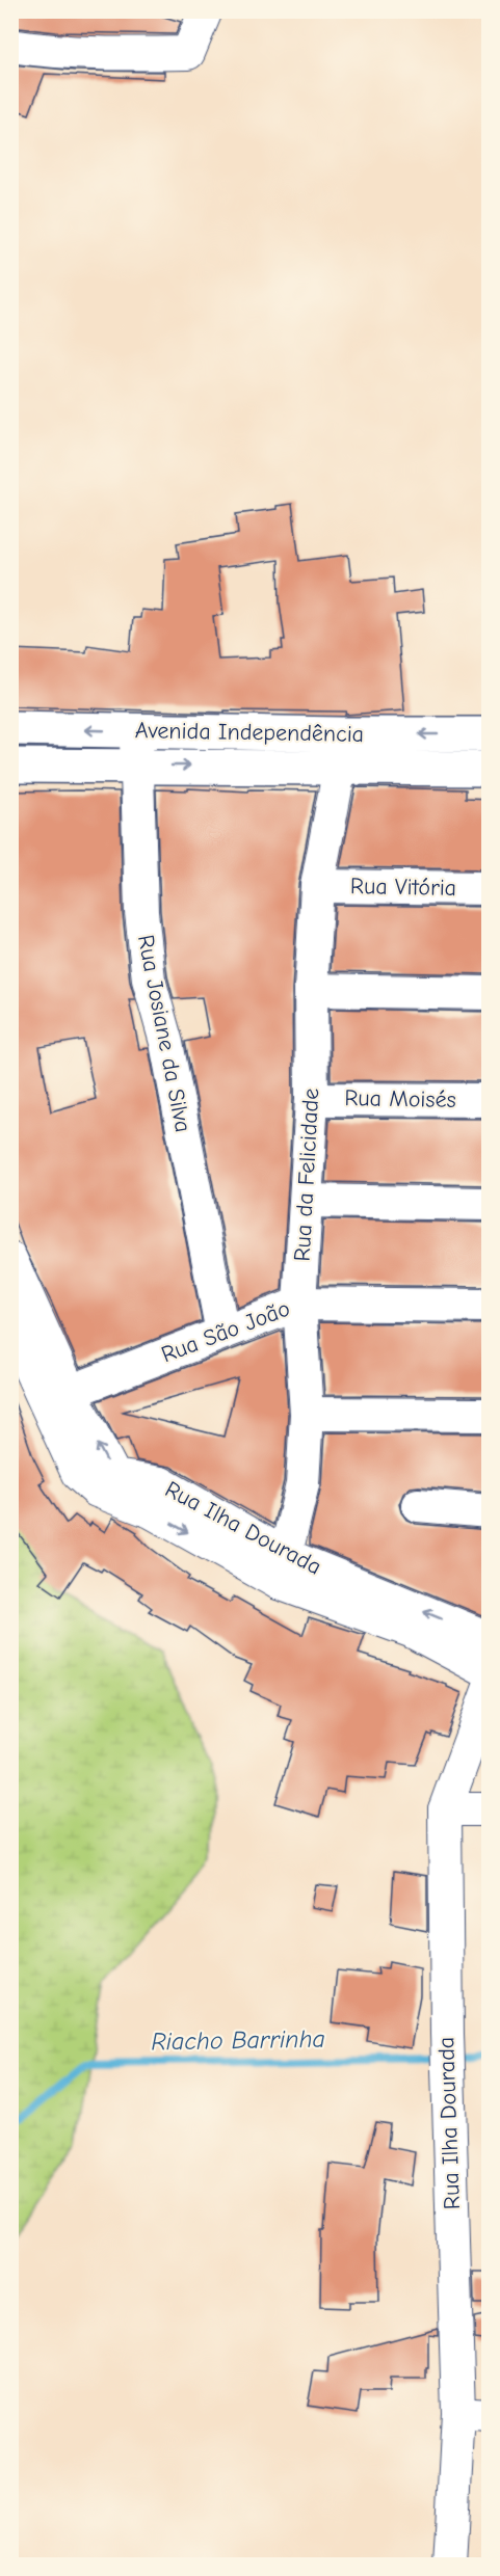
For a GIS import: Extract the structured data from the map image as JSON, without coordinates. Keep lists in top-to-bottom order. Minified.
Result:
{"streets":{"main road":["Avenida Independência"],"street":["Rua Vitória","Rua Josiane da Silva","Rua Moisés","Rua da Felicidade","Rua São João","Rua Ilha Dourada"]},"crossings":[["Avenida Independência","Rua Josiane da Silva"],["Avenida Independência","Rua da Felicidade"],["Rua Vitória","Rua da Felicidade"],["Rua Josiane da Silva","Rua São João"],["Rua Moisés","Rua da Felicidade"],["Rua da Felicidade","Rua São João"],["Rua da Felicidade","Rua Ilha Dourada"],["Rua São João","Rua Ilha Dourada"]],"water":["Riacho Barrinha"]}
